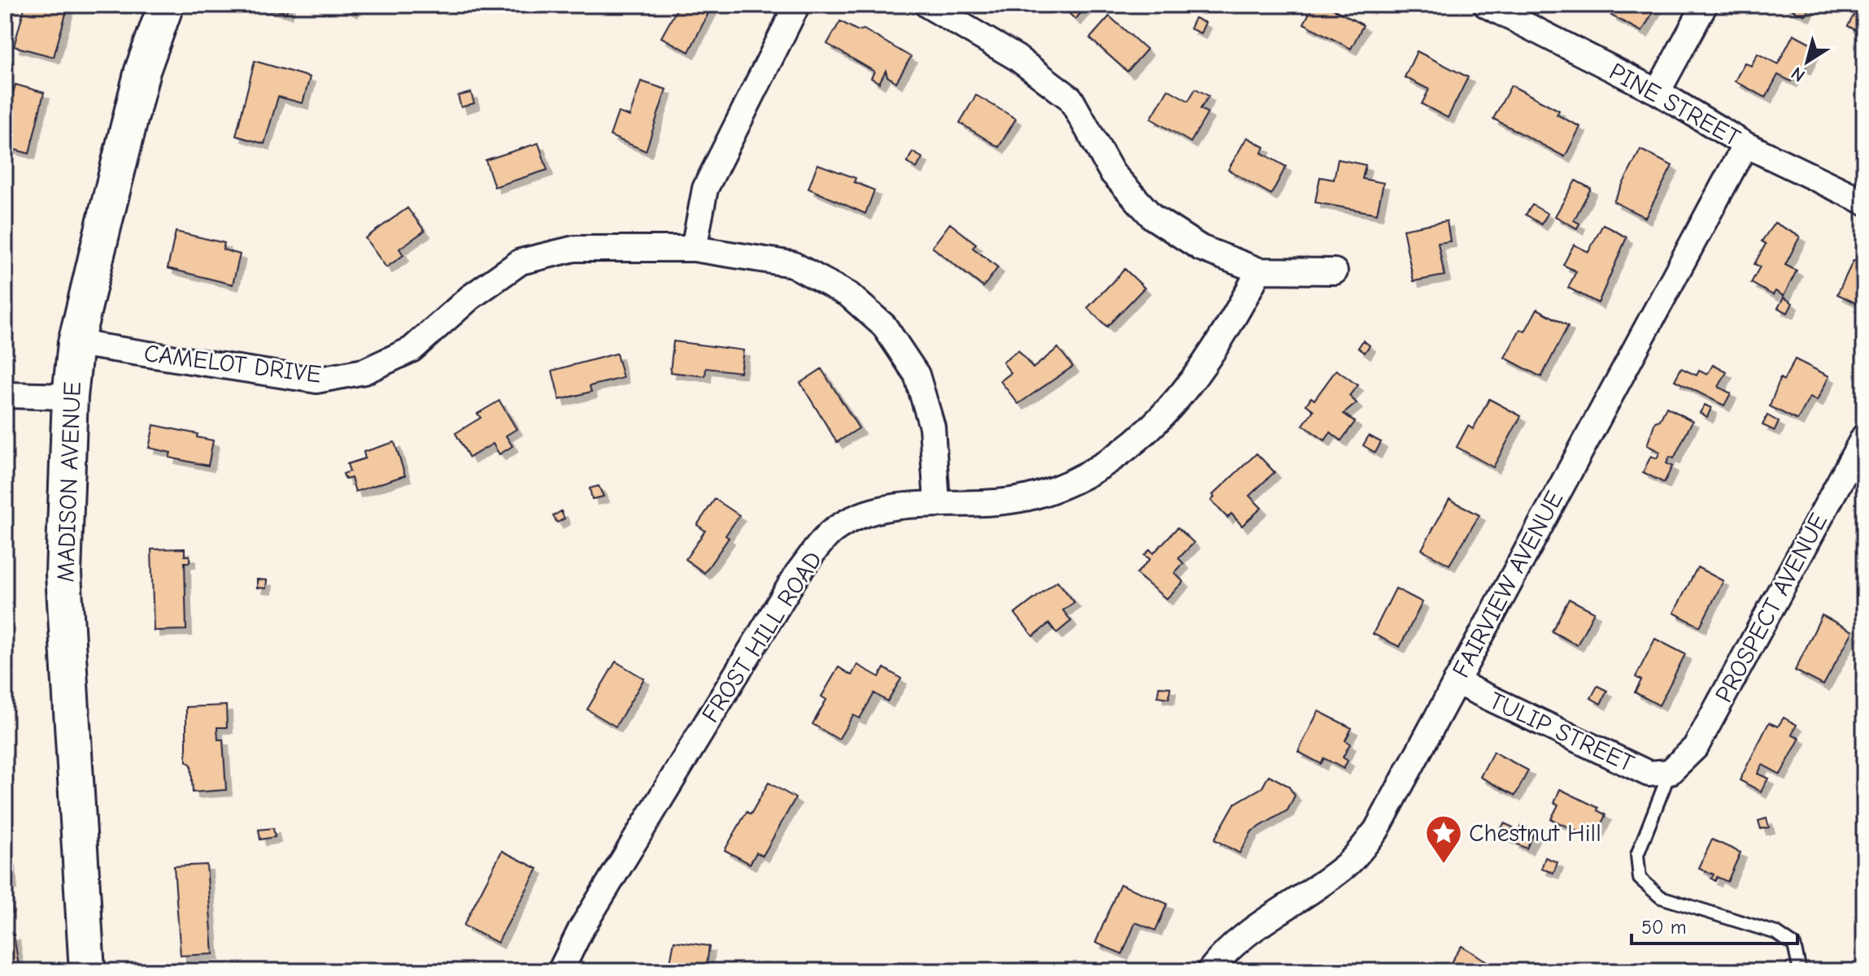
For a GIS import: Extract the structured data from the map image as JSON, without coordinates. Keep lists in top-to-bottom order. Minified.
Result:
{"streets":{"street":["PINE STREET","CAMELOT DRIVE","MADISON AVENUE","FAIRVIEW AVENUE","PROSPECT AVENUE","FROST HILL ROAD","TULIP STREET"]},"crossings":[["PINE STREET","FAIRVIEW AVENUE"],["CAMELOT DRIVE","MADISON AVENUE"],["CAMELOT DRIVE","FROST HILL ROAD"],["FAIRVIEW AVENUE","TULIP STREET"],["PROSPECT AVENUE","TULIP STREET"]],"places":{"place":["Chestnut Hill"]},"scale_bar":"50 m","north":"bottom left"}
